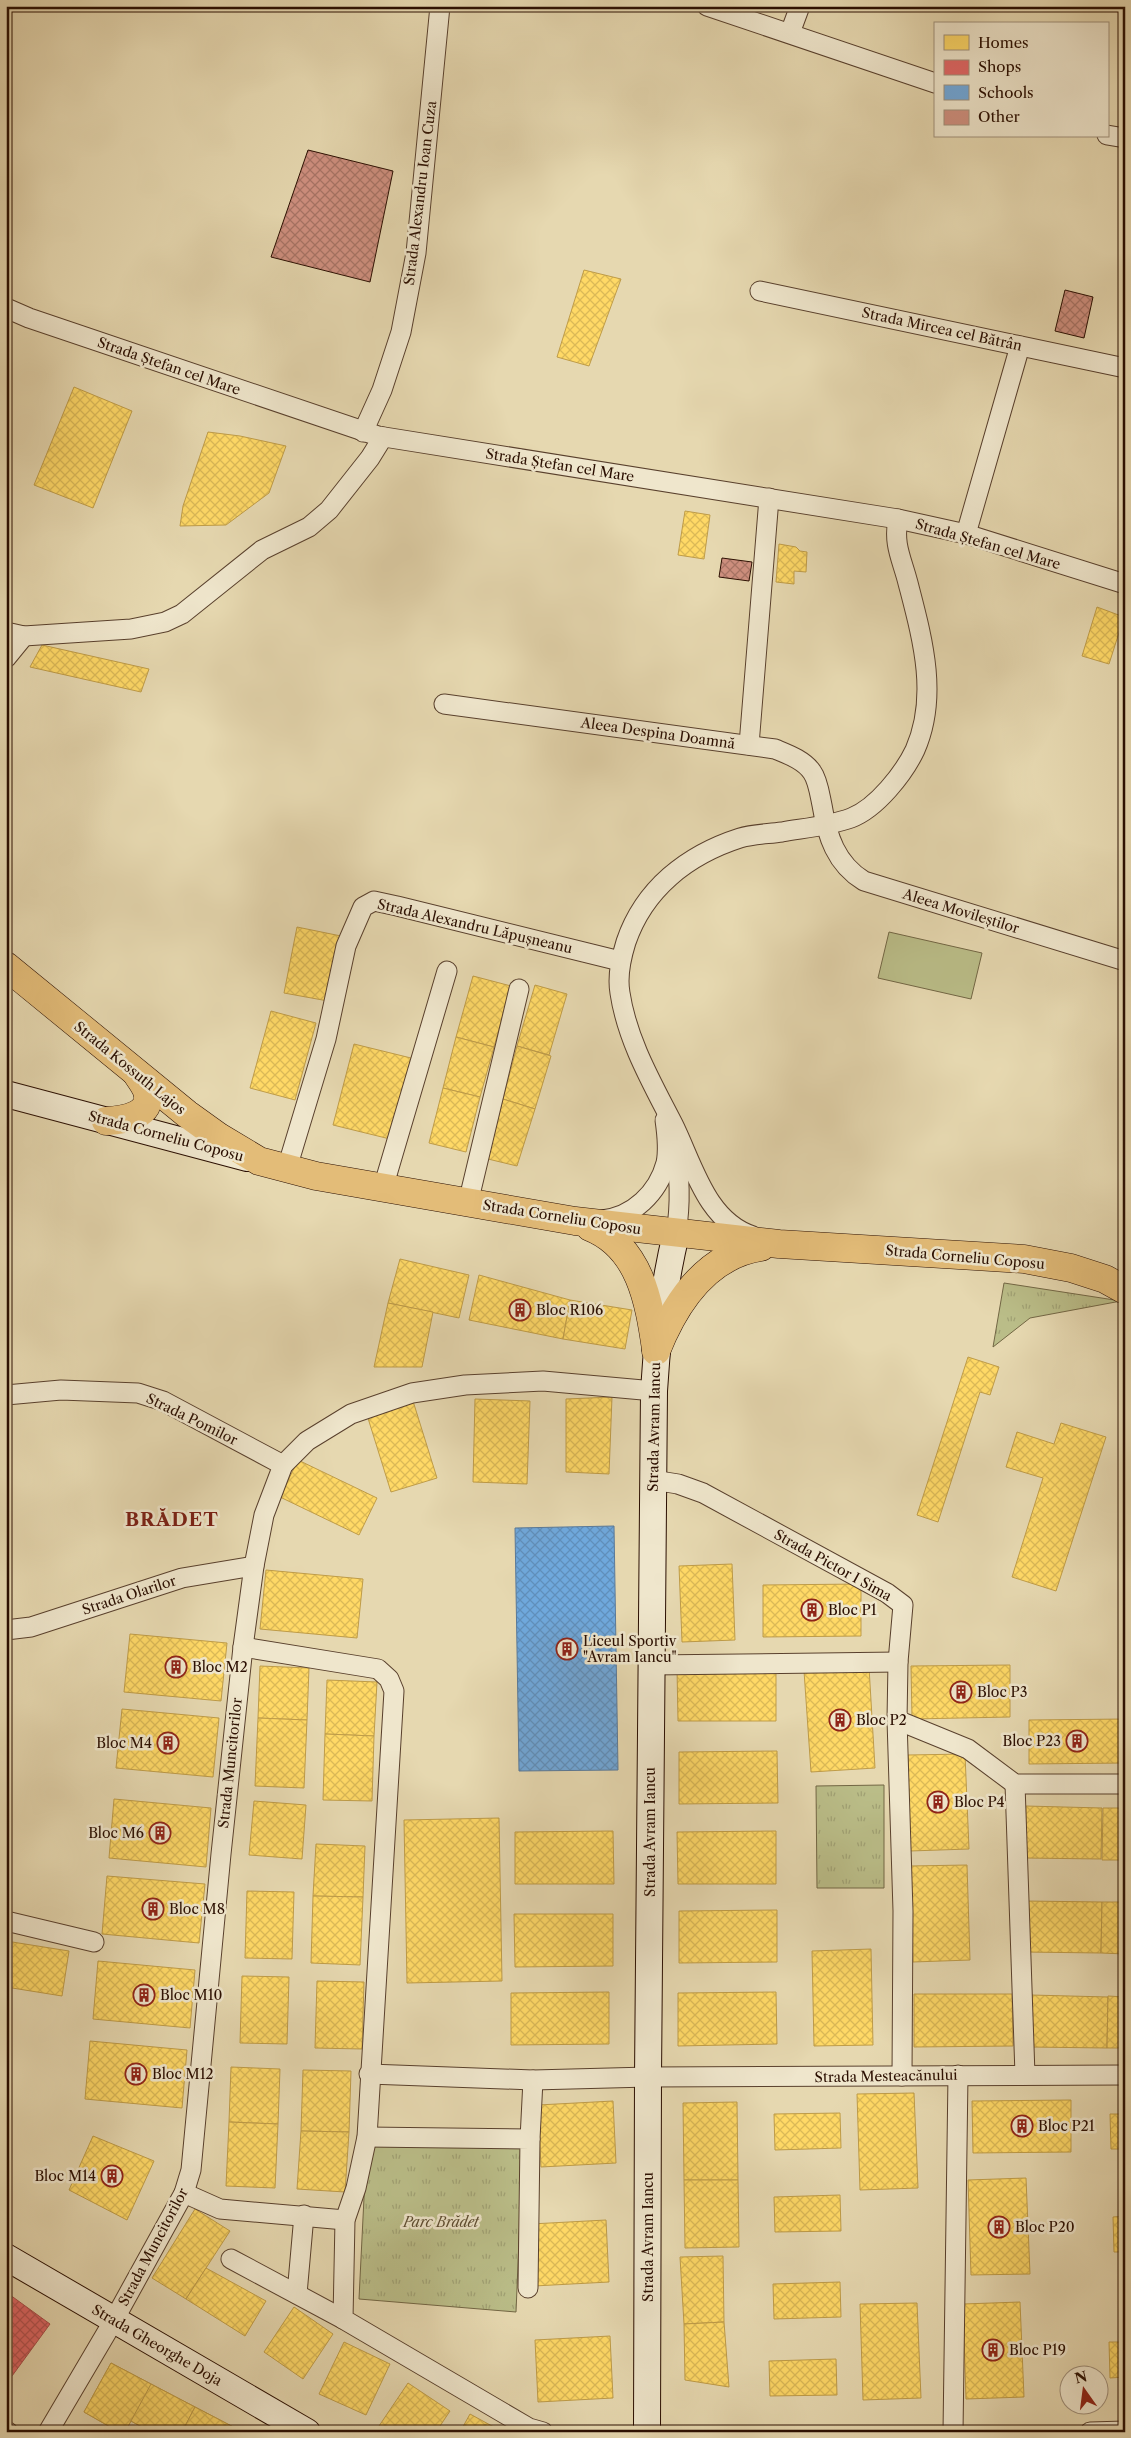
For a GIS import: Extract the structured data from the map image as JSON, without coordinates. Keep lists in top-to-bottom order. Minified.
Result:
{"streets":{"main road":["Strada Kossuth Lajos","Strada Corneliu Coposu"],"street":["Strada Alexandru Ioan Cuza","Strada Mircea cel Bătrân","Strada Ștefan cel Mare","Aleea Despina Doamnă","Aleea Movileștilor","Strada Alexandru Lăpușneanu","Strada Pomilor","Strada Avram Iancu","Strada Pictor I Sima","Strada Olarilor","Strada Muncitorilor","Strada Mesteacănului","Strada Gheorghe Doja"]},"crossings":[["Strada Alexandru Ioan Cuza","Strada Ștefan cel Mare"],["Aleea Despina Doamnă","Aleea Movileștilor"],["Strada Alexandru Lăpușneanu","Strada Corneliu Coposu"],["Strada Kossuth Lajos","Strada Corneliu Coposu"],["Strada Corneliu Coposu","Strada Avram Iancu"],["Strada Pomilor","Strada Muncitorilor"],["Strada Avram Iancu","Strada Pictor I Sima"],["Strada Avram Iancu","Strada Muncitorilor"],["Strada Avram Iancu","Strada Mesteacănului"],["Strada Pictor I Sima","Strada Mesteacănului"],["Strada Olarilor","Strada Muncitorilor"],["Strada Muncitorilor","Strada Gheorghe Doja"]],"districts":["BRĂDET"],"parks":["Parc Brădet"],"places":{"building":["Bloc R106","Bloc P1","Liceul Sportiv \"Avram Iancu\"","Bloc M2","Bloc P3","Bloc P2","Bloc P23","Bloc M4","Bloc P4","Bloc M6","Bloc M8","Bloc M10","Bloc M12","Bloc P21","Bloc M14","Bloc P20","Bloc P19"]},"legend":["Homes","Shops","Schools","Other"],"north":"top"}
